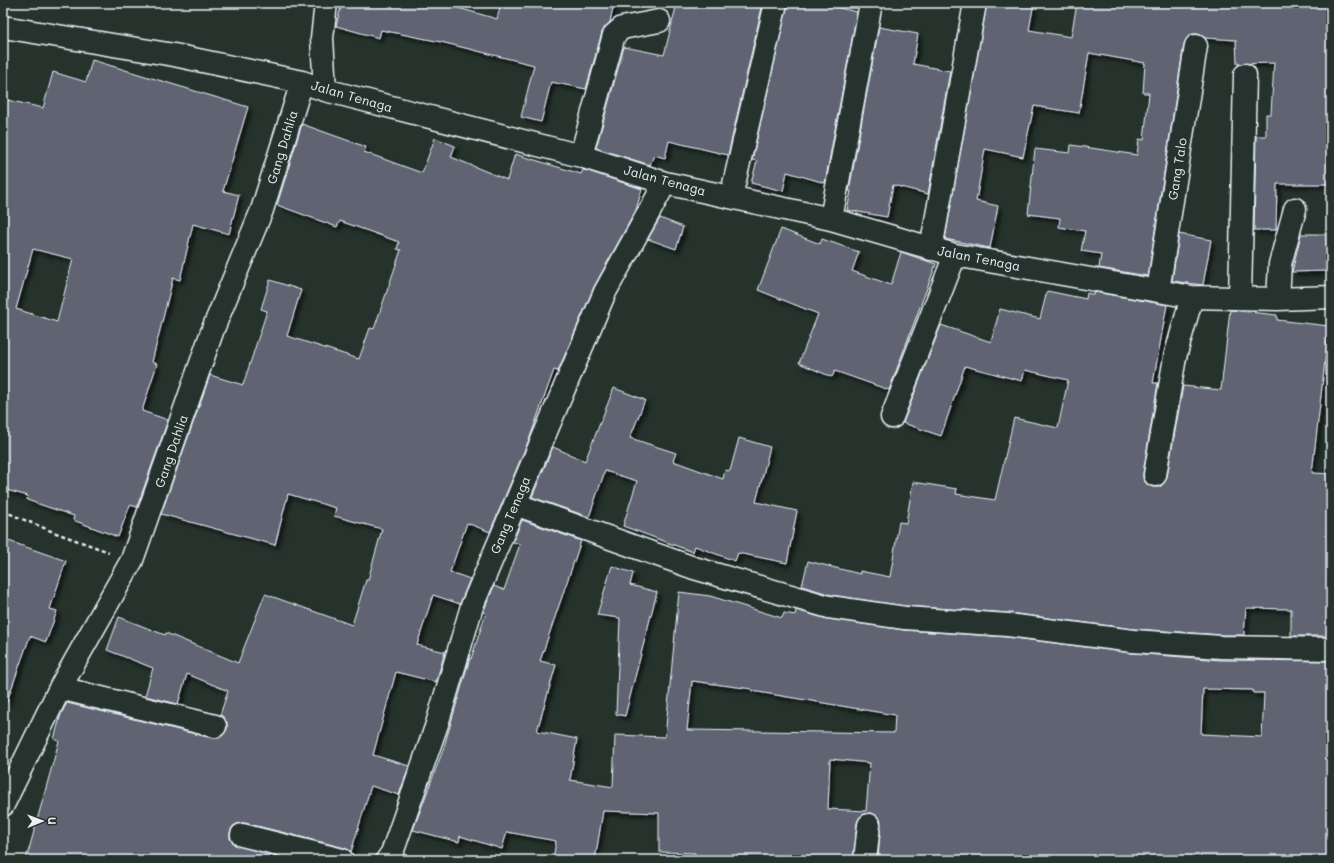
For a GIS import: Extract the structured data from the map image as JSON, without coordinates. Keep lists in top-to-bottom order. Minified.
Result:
{"streets":{"street":["Jalan Tenaga","Gang Dahlia","Gang Talo","Gang Tenaga"]},"crossings":[["Jalan Tenaga","Gang Dahlia"],["Jalan Tenaga","Gang Talo"],["Jalan Tenaga","Gang Tenaga"]],"north":"right"}
